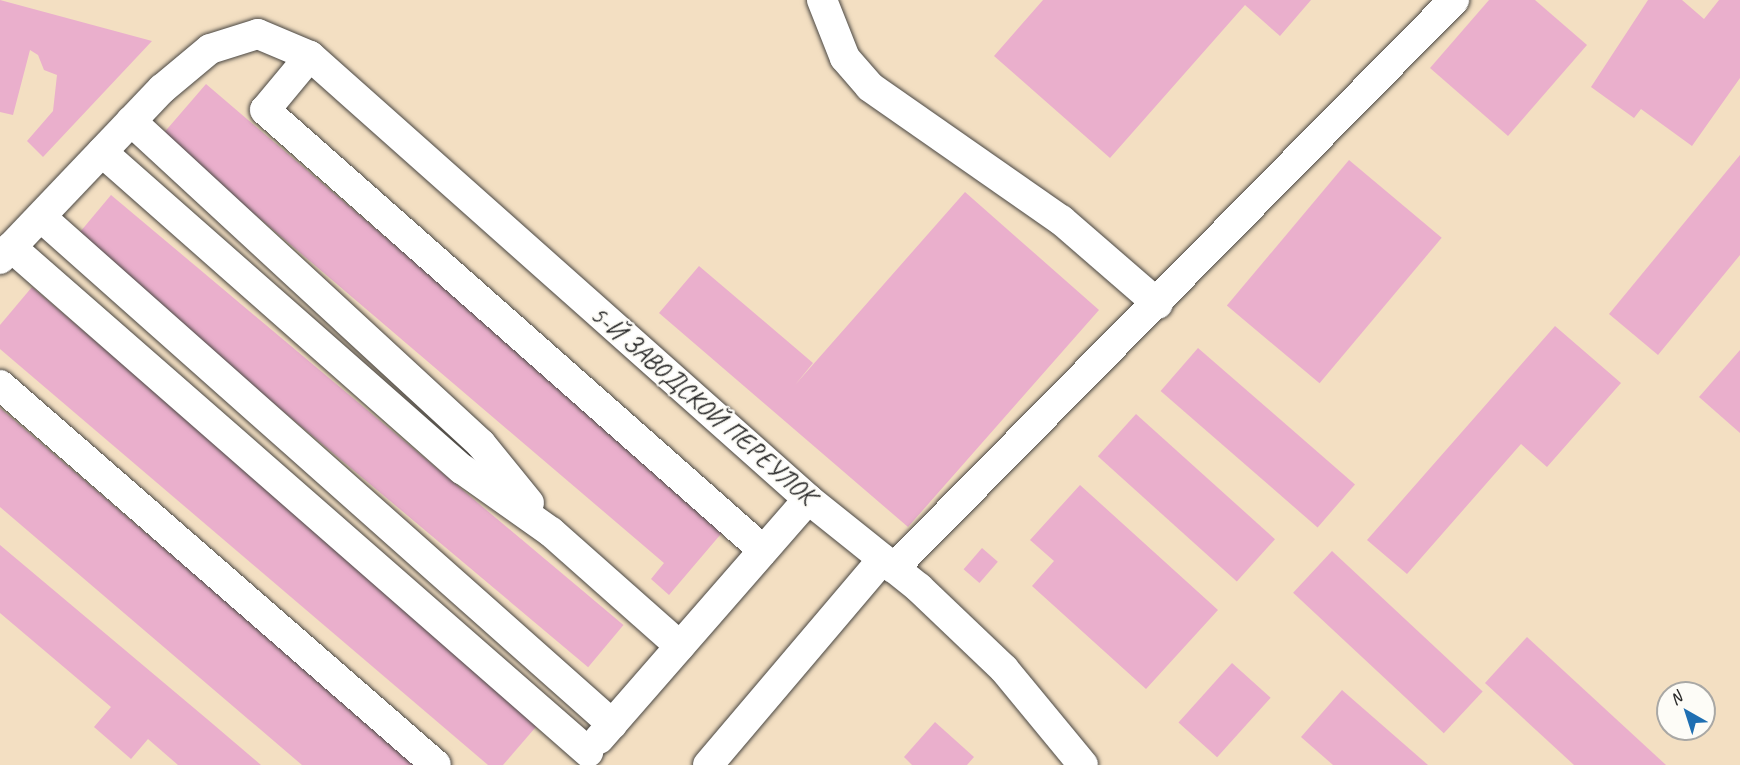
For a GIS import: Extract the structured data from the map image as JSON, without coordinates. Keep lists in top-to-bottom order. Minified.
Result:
{"streets":{"lane":["5-Й ЗАВОДСКОЙ ПЕРЕУЛОК"]},"north":"top left"}
